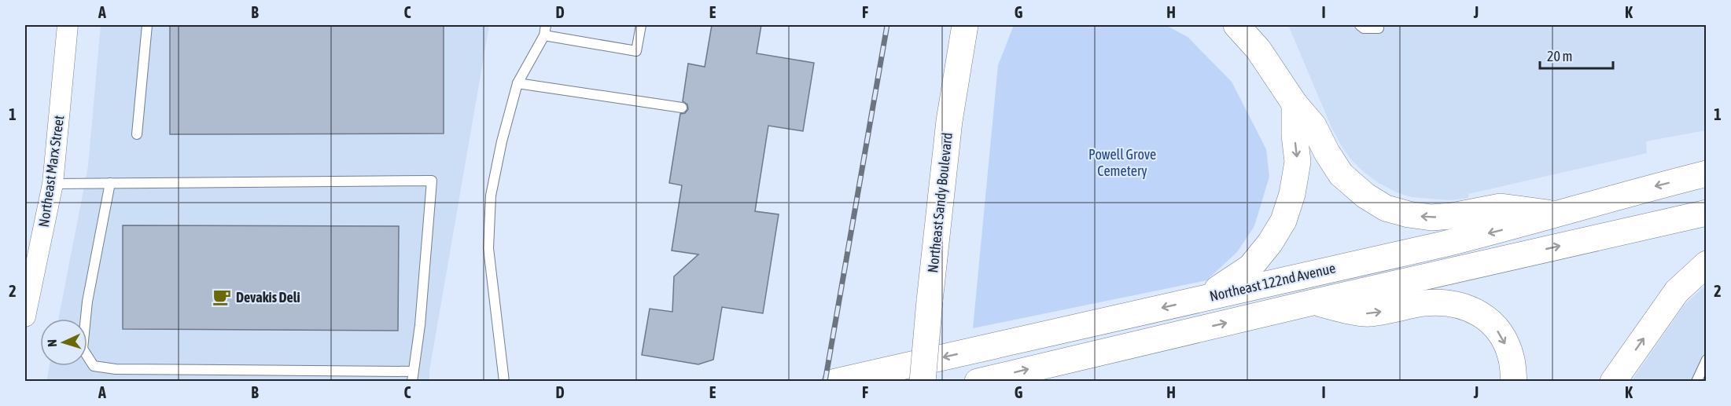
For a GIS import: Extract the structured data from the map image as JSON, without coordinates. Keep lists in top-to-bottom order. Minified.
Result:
{"streets":{"main road":["Northeast Sandy Boulevard","Northeast 122nd Avenue"],"street":["Northeast Marx Street"]},"parks":["Powell Grove Cemetery"],"places":{"cafe":["Devakis Deli"]},"scale_bar":"20 m","north":"left","grid":{"columns":["A","B","C","D","E","F","G","H","I","J","K"],"rows":["1","2"]}}
